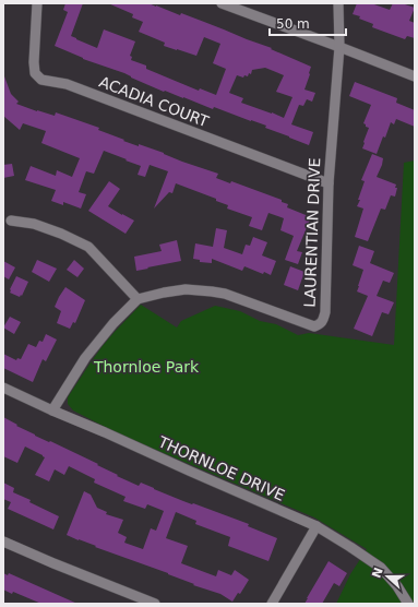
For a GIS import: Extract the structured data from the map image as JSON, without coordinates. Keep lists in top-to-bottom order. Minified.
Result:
{"streets":{"street":["ACADIA COURT","LAURENTIAN DRIVE","THORNLOE DRIVE"]},"crossings":[["ACADIA COURT","LAURENTIAN DRIVE"]],"parks":["Thornloe Park"],"scale_bar":"50 m","north":"left"}
